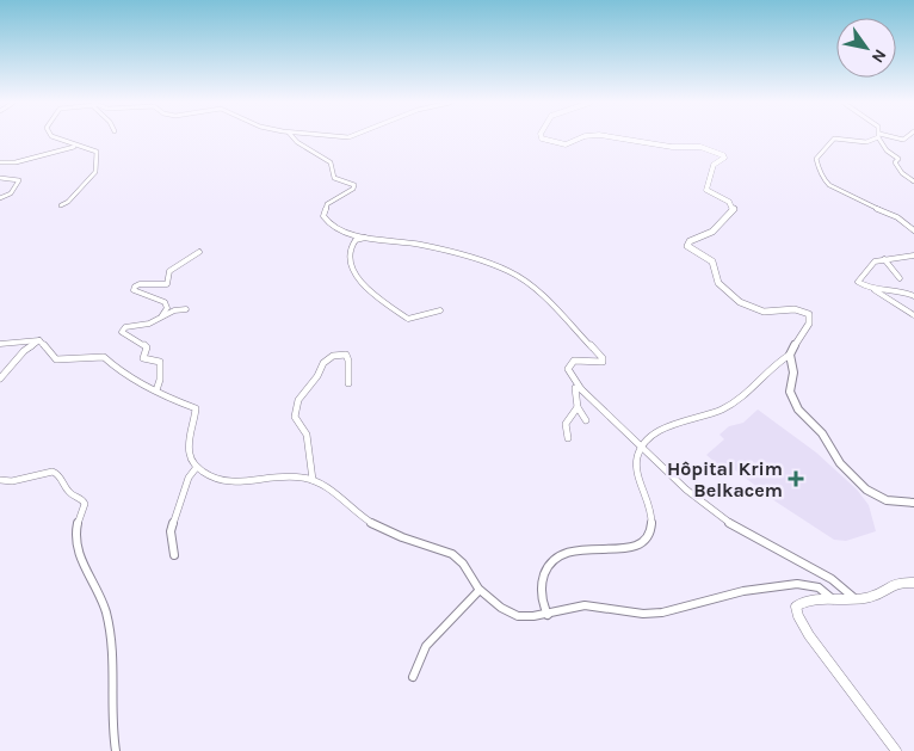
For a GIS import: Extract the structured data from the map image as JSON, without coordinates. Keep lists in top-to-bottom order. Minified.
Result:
{"places":{"health":["Hôpital Krim Belkacem"]},"north":"bottom right"}
